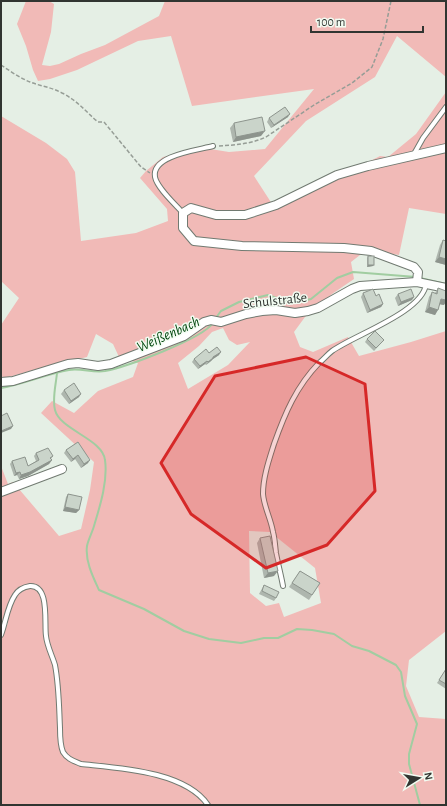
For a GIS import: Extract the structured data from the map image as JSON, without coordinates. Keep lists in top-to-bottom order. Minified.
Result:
{"streets":{"street":["Schulstraße"]},"water":["Weißenbach"],"scale_bar":"100 m","north":"right"}
